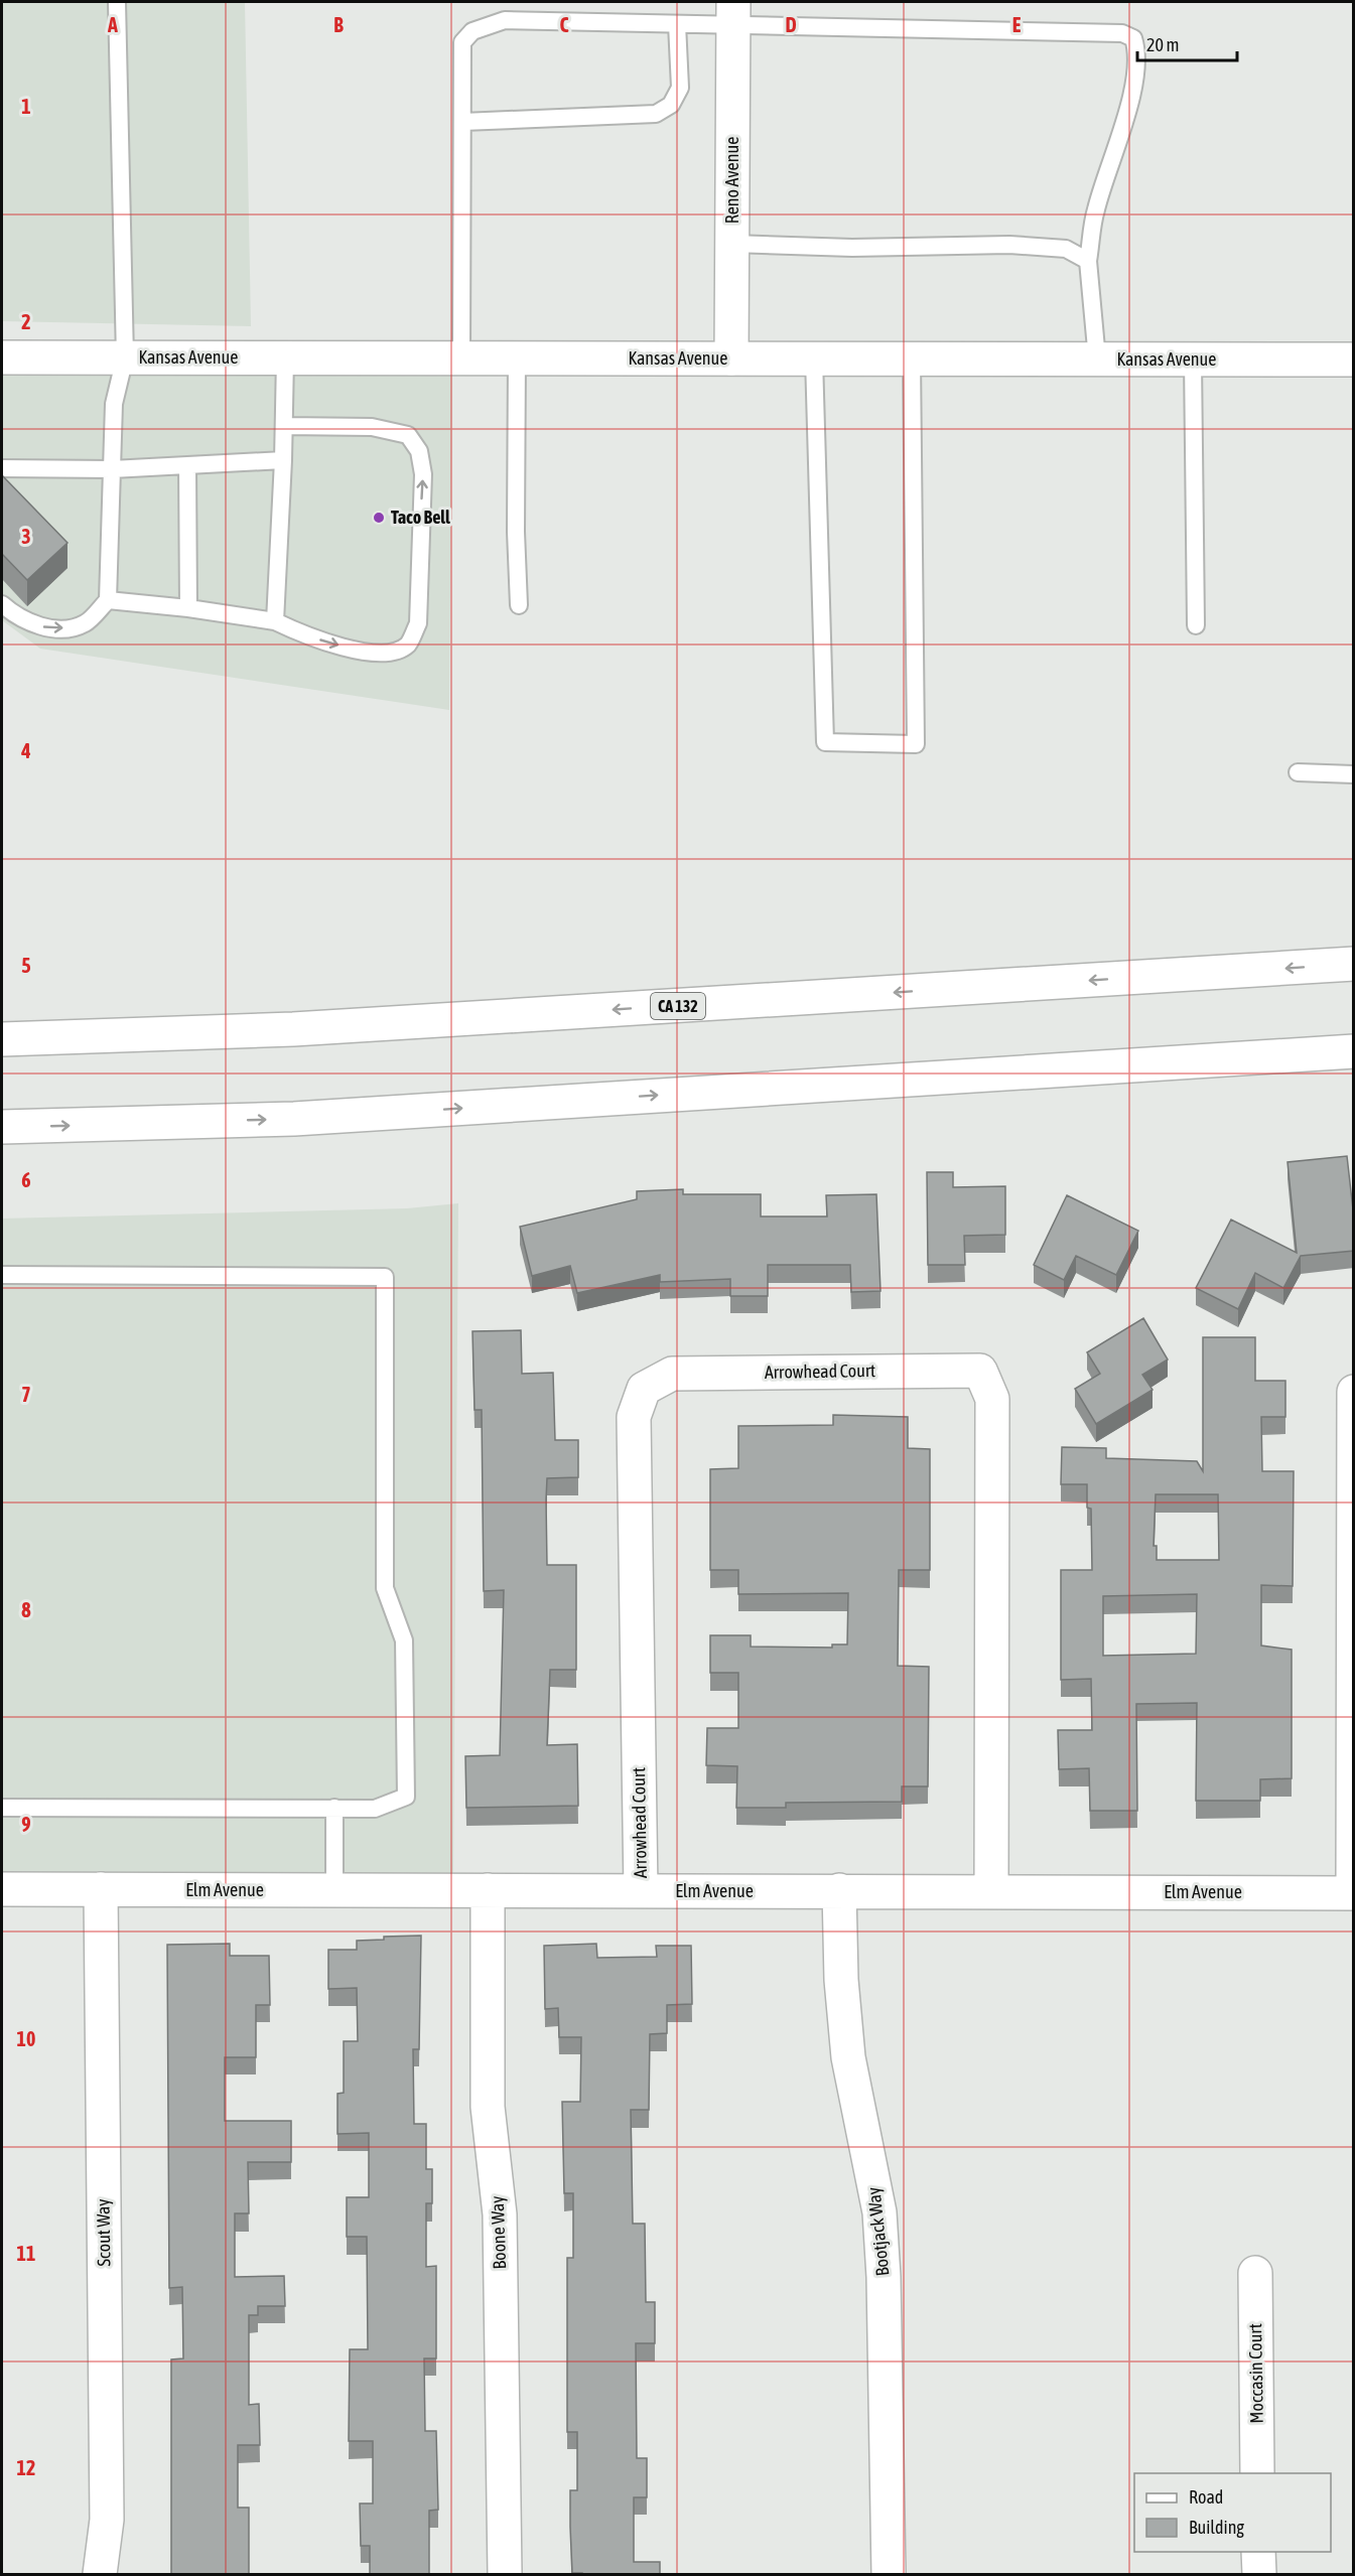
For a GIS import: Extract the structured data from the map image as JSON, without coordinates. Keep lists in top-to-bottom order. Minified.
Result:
{"streets":{"main road":["Reno Avenue","Kansas Avenue","CA 132","Arrowhead Court","Elm Avenue","Bootjack Way","Scout Way","Boone Way","Moccasin Court"]},"crossings":[["Reno Avenue","Kansas Avenue"],["Arrowhead Court","Elm Avenue"],["Elm Avenue","Bootjack Way"],["Elm Avenue","Scout Way"],["Elm Avenue","Boone Way"]],"places":["Taco Bell"],"legend":["Road","Building"],"scale_bar":"20 m","grid":{"columns":["A","B","C","D","E"],"rows":["1","2","3","4","5","6","7","8","9","10","11","12"]}}
